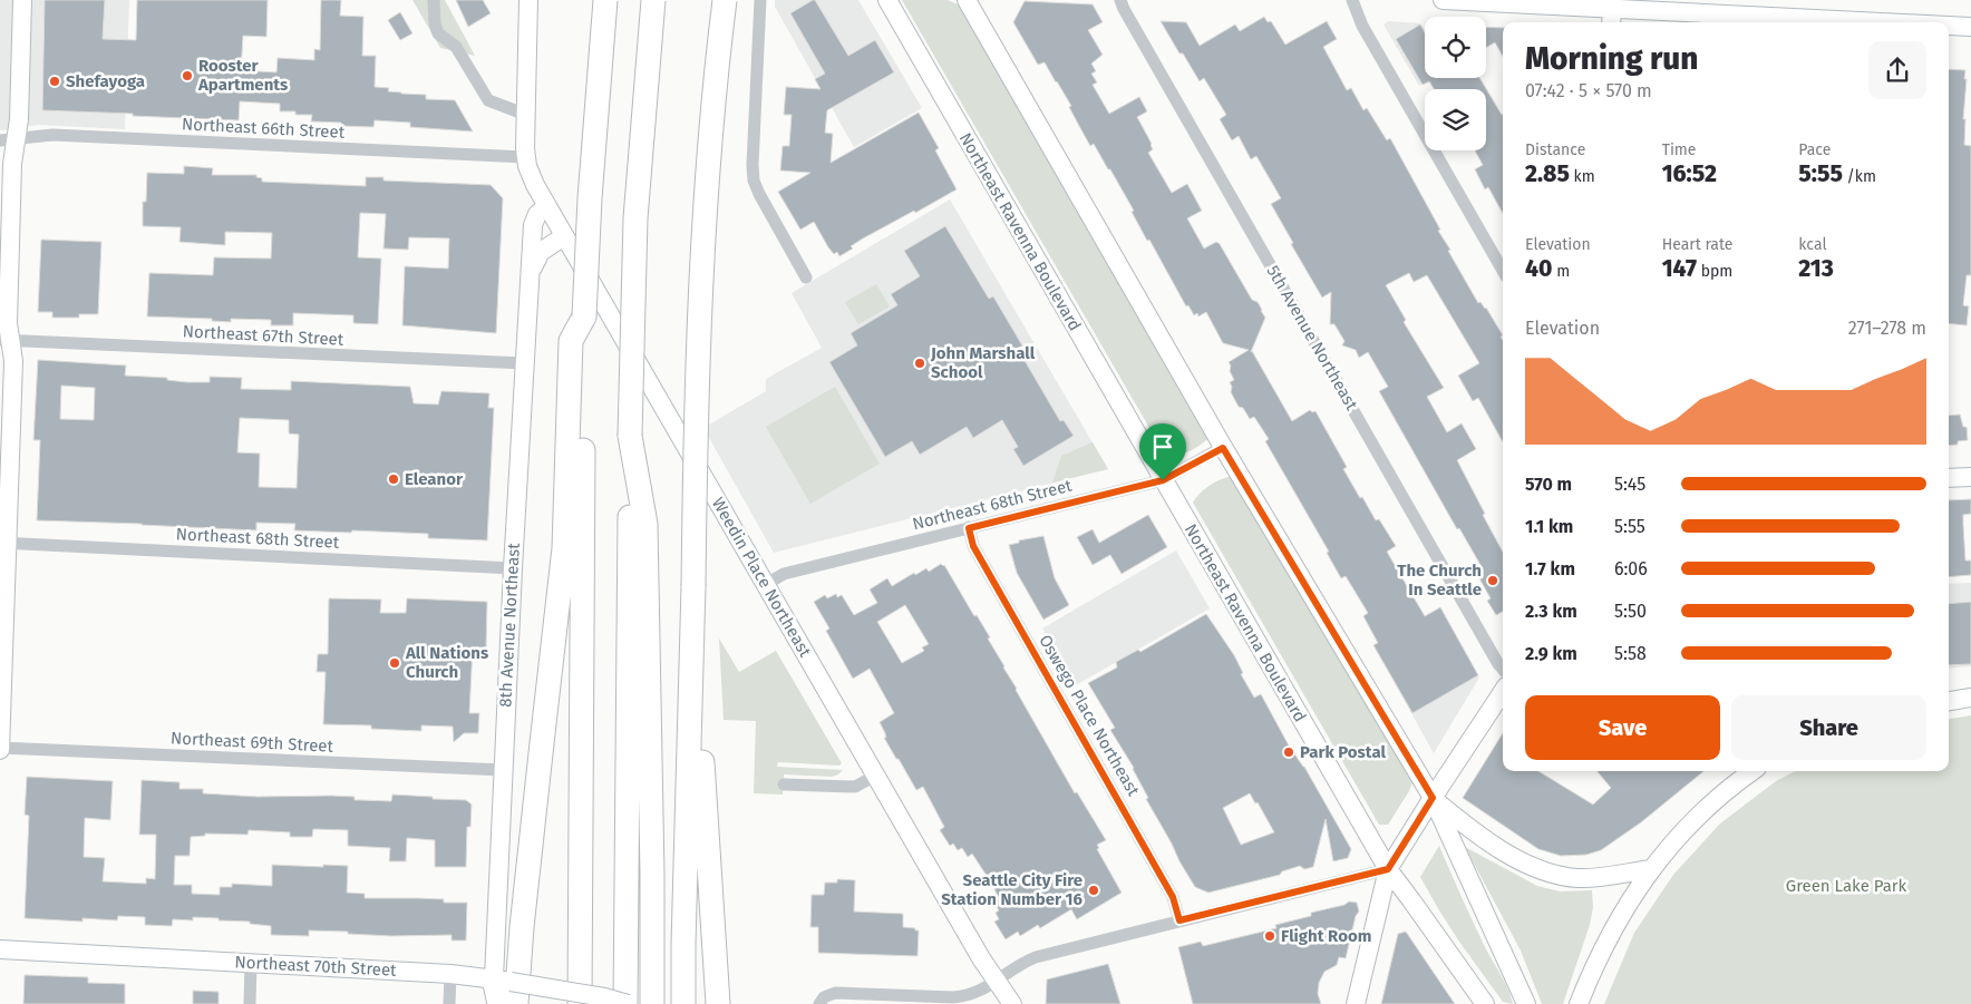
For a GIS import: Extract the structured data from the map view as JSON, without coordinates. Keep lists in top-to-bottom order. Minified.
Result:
{"streets":{"main road":["Northeast Ravenna Boulevard","Weedin Place Northeast","8th Avenue Northeast","Northeast 70th Street"],"street":["Northeast 66th Street","Northeast 67th Street","5th Avenue Northeast","Northeast 68th Street","Oswego Place Northeast","Northeast 69th Street"]},"crossings":[["Northeast 66th Street","Weedin Place Northeast"],["Northeast Ravenna Boulevard","Northeast 68th Street"],["Northeast 67th Street","8th Avenue Northeast"],["Northeast 68th Street","Weedin Place Northeast"],["Northeast 68th Street","8th Avenue Northeast"],["Northeast 68th Street","Oswego Place Northeast"],["Weedin Place Northeast","8th Avenue Northeast"],["8th Avenue Northeast","Northeast 69th Street"],["8th Avenue Northeast","Northeast 70th Street"]],"parks":["Green Lake Park"],"places":["Rooster Apartments","Shefayoga","John Marshall School","Eleanor","The Church In Seattle","All Nations Church","Park Postal","Seattle City Fire Station Number 16","Flight Room"],"page":{"heading":["Morning run","07:42 · 5 × 570 m"],"stats":[["Distance","2.85 km"],["Time","16:52"],["Pace","5:55 /km"],["Elevation","40 m"],["Heart rate","147 bpm"],["kcal","213"]],"chart":["Elevation","271–278 m"],"list":[{"name":"570 m","note":"5:45"},{"name":"1.1 km","note":"5:55"},{"name":"1.7 km","note":"6:06"},{"name":"2.3 km","note":"5:50"},{"name":"2.9 km","note":"5:58"}],"buttons":["Save","Share"]}}
